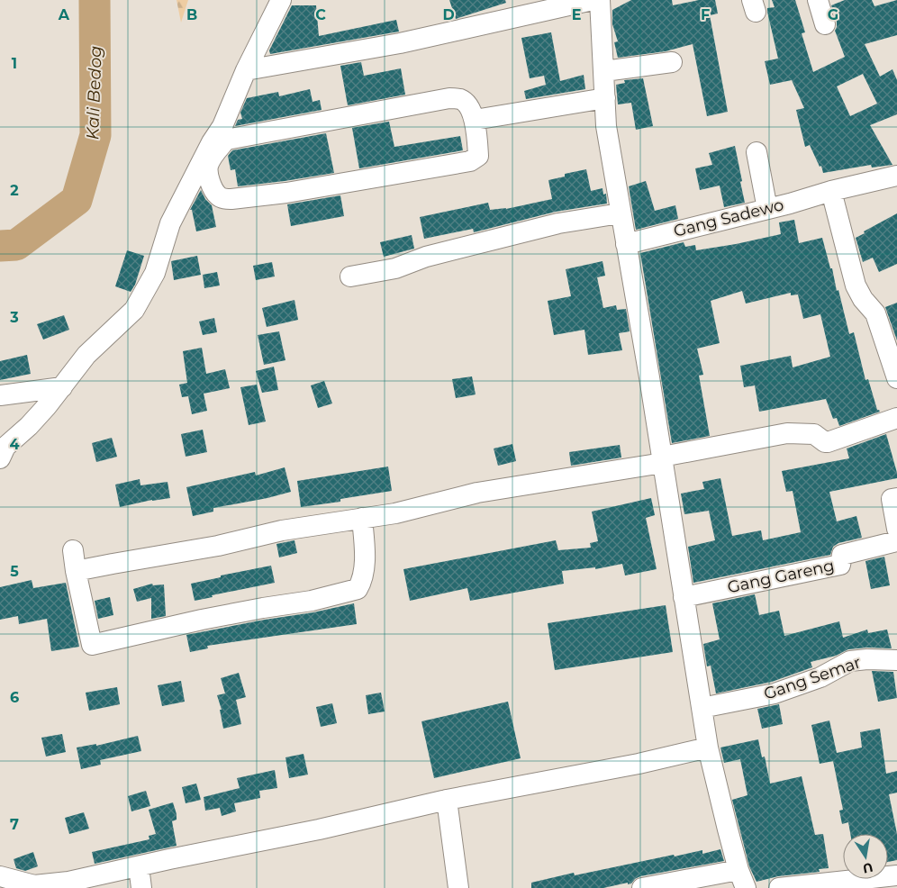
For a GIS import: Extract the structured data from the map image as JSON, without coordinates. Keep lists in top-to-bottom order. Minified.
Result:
{"streets":{"street":["Gang Sadewo","Gang Gareng","Gang Semar"]},"water":["Kali Bedog"],"north":"bottom","grid":{"columns":["A","B","C","D","E","F","G"],"rows":["1","2","3","4","5","6","7"]}}
